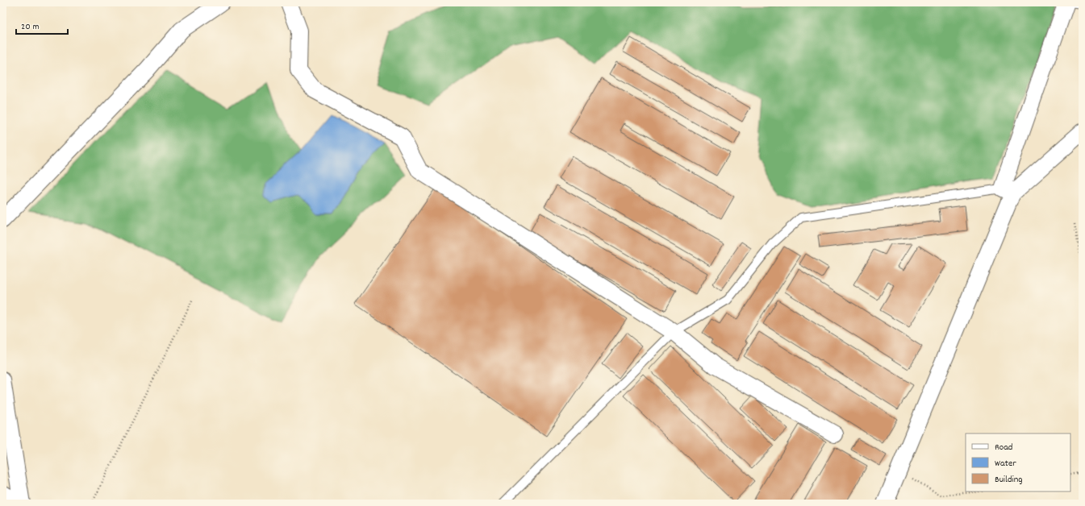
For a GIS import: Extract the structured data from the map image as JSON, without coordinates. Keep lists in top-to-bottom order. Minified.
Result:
{"legend":["Road","Water","Building"],"scale_bar":"20 m"}
